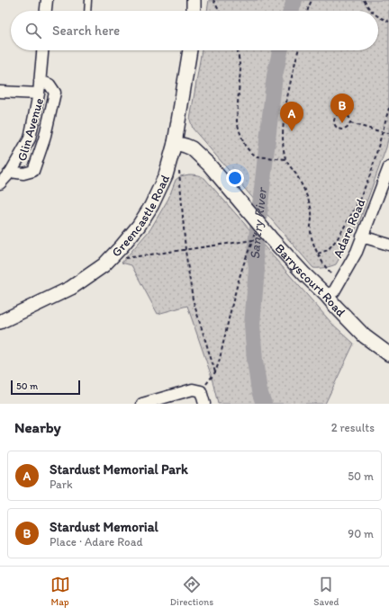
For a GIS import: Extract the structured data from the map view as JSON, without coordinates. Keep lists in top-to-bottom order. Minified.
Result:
{"streets":{"street":["Glin Avenue","Greencastle Road","Adare Road","Barryscourt Road"]},"crossings":[["Greencastle Road","Barryscourt Road"],["Adare Road","Barryscourt Road"]],"water":["Santry River"],"scale_bar":"50 m","page":{"search":"Search here","pins":["B","A"],"scale":"50 m","heading":["Nearby","2 results"],"list":[{"mark":"A","name":"Stardust Memorial Park","note":"Park","value":"50 m"},{"mark":"B","name":"Stardust Memorial","note":"Place · Adare Road","value":"90 m"}],"nav":["Map","Directions","Saved"]}}
